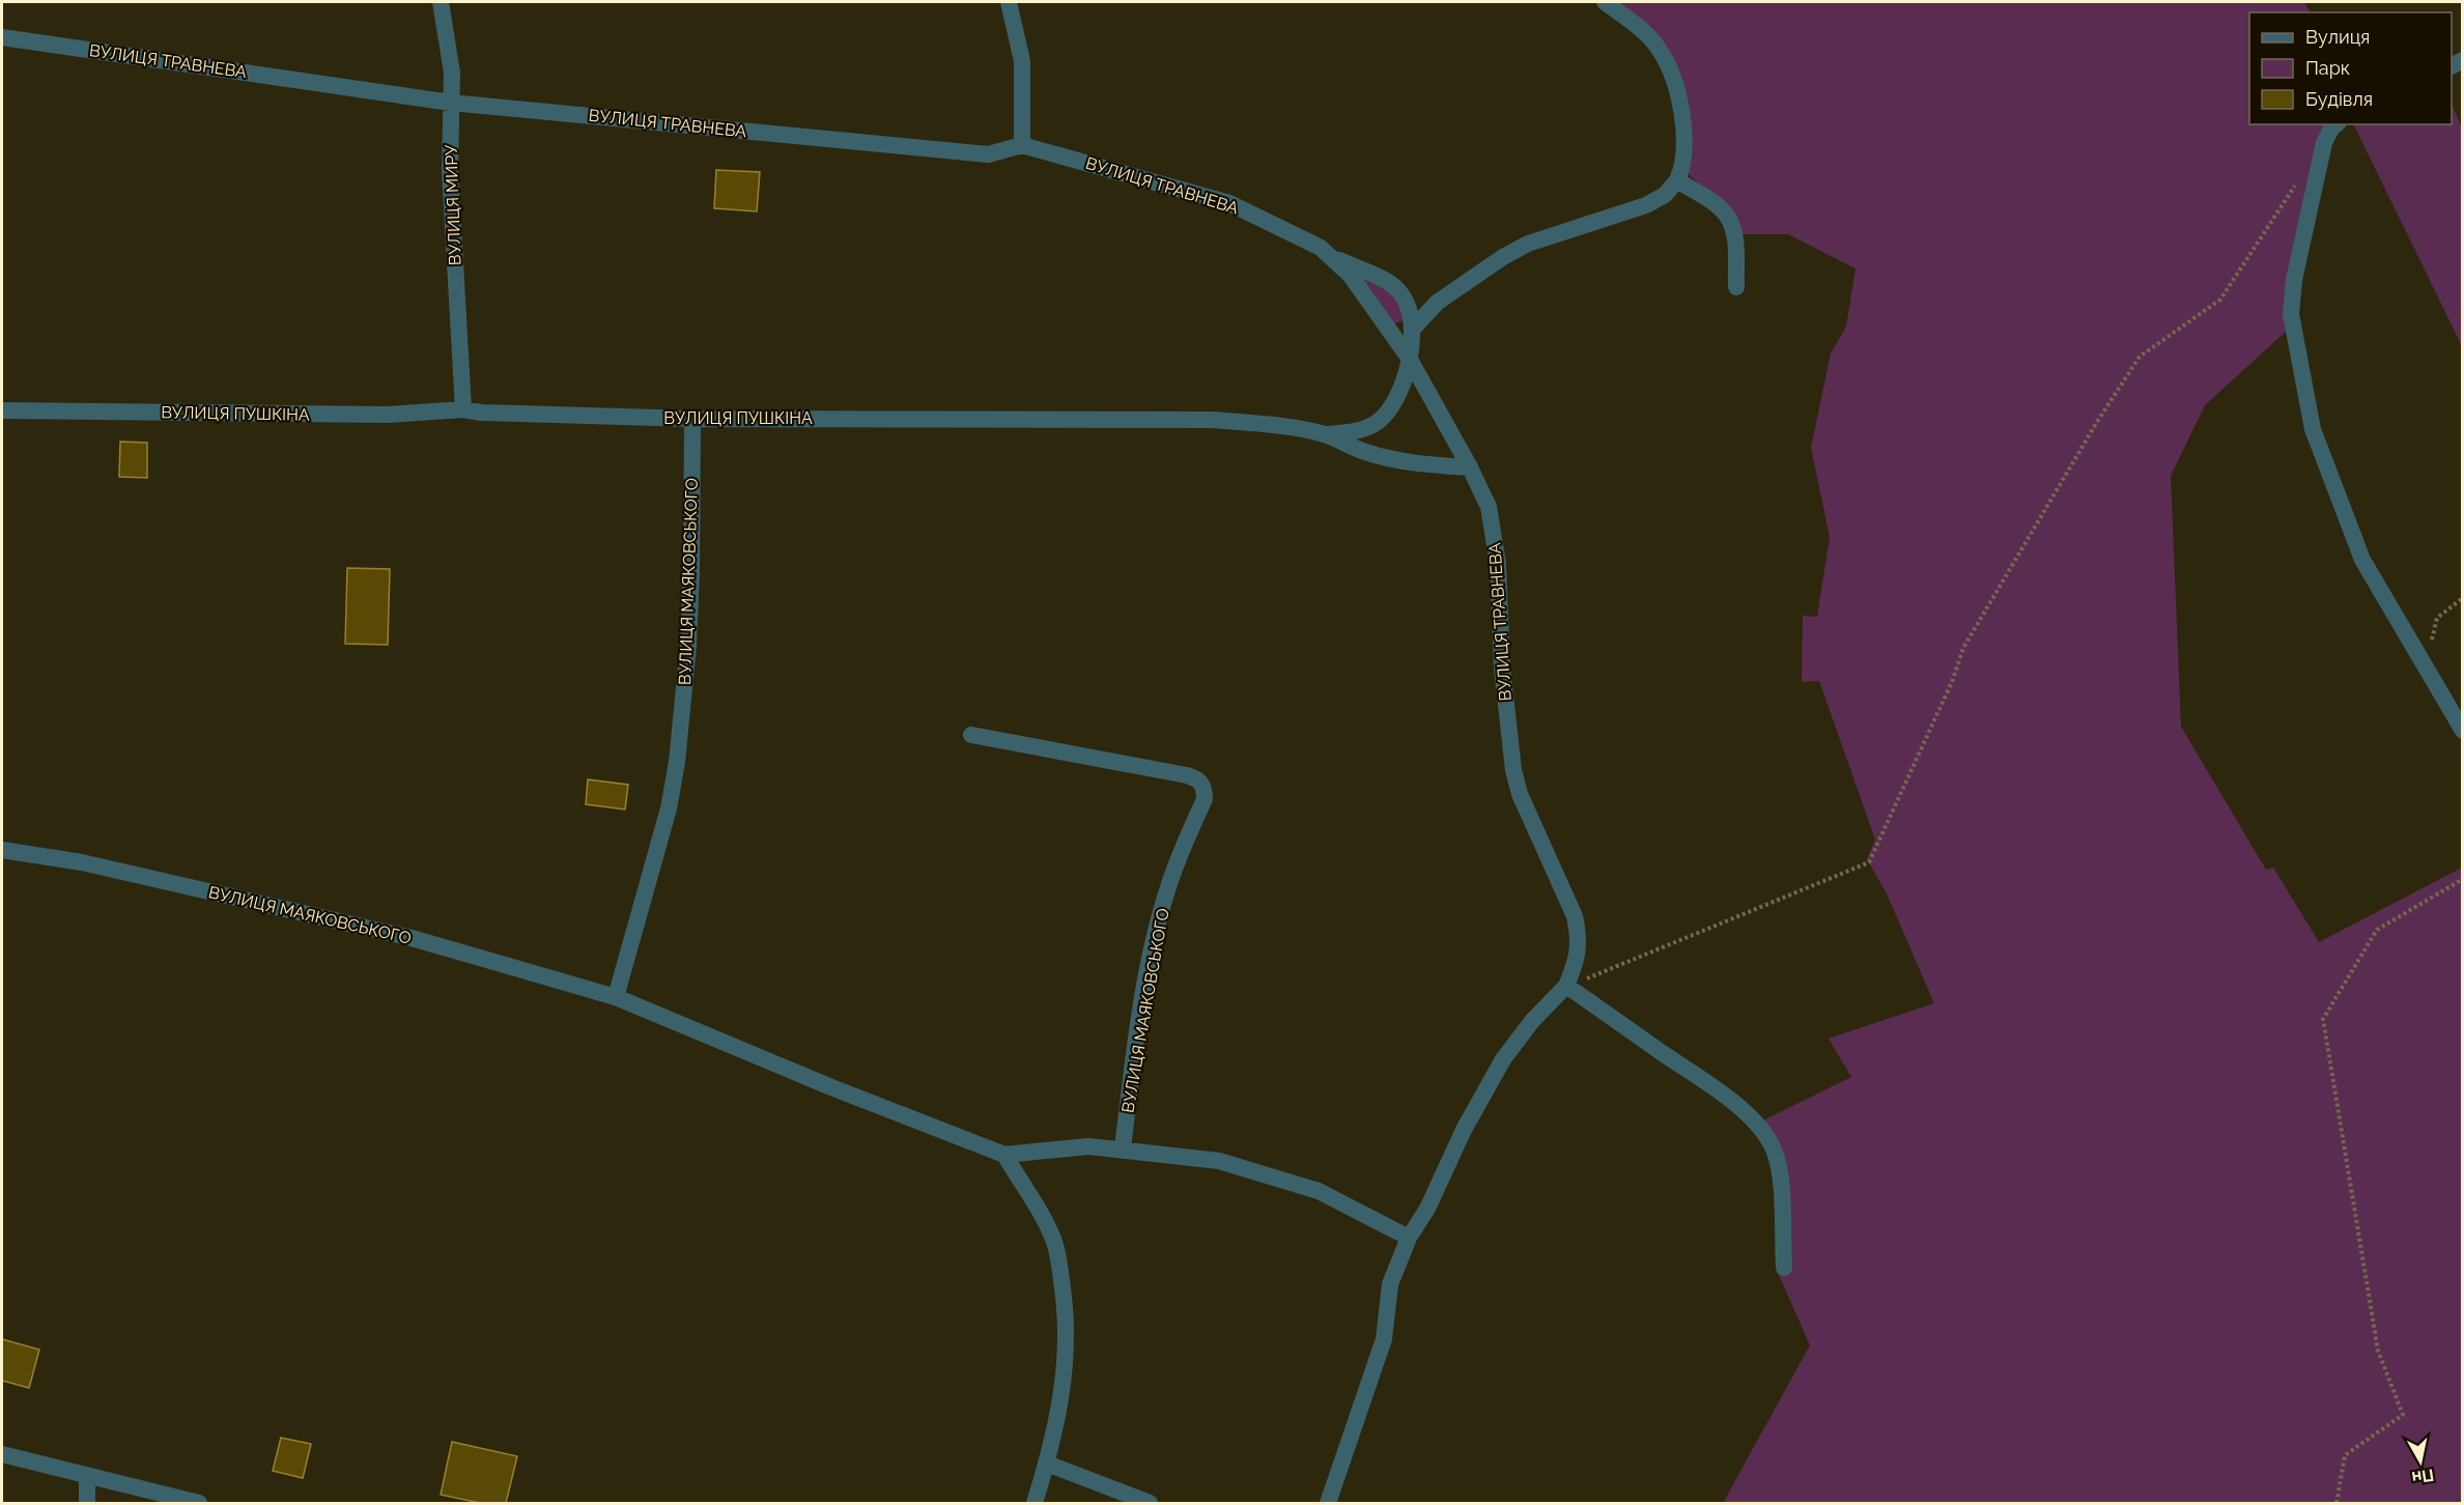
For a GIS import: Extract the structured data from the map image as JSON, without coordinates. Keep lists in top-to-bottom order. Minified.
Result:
{"streets":{"street":["ВУЛИЦЯ ТРАВНЕВА","ВУЛИЦЯ МИРУ","ВУЛИЦЯ ПУШКІНА","ВУЛИЦЯ МАЯКОВСЬКОГО"]},"crossings":[["ВУЛИЦЯ ТРАВНЕВА","ВУЛИЦЯ МИРУ"],["ВУЛИЦЯ ТРАВНЕВА","ВУЛИЦЯ ПУШКІНА"],["ВУЛИЦЯ МИРУ","ВУЛИЦЯ ПУШКІНА"],["ВУЛИЦЯ ПУШКІНА","ВУЛИЦЯ МАЯКОВСЬКОГО"]],"legend":["Вулиця","Парк","Будівля"],"north":"bottom"}
